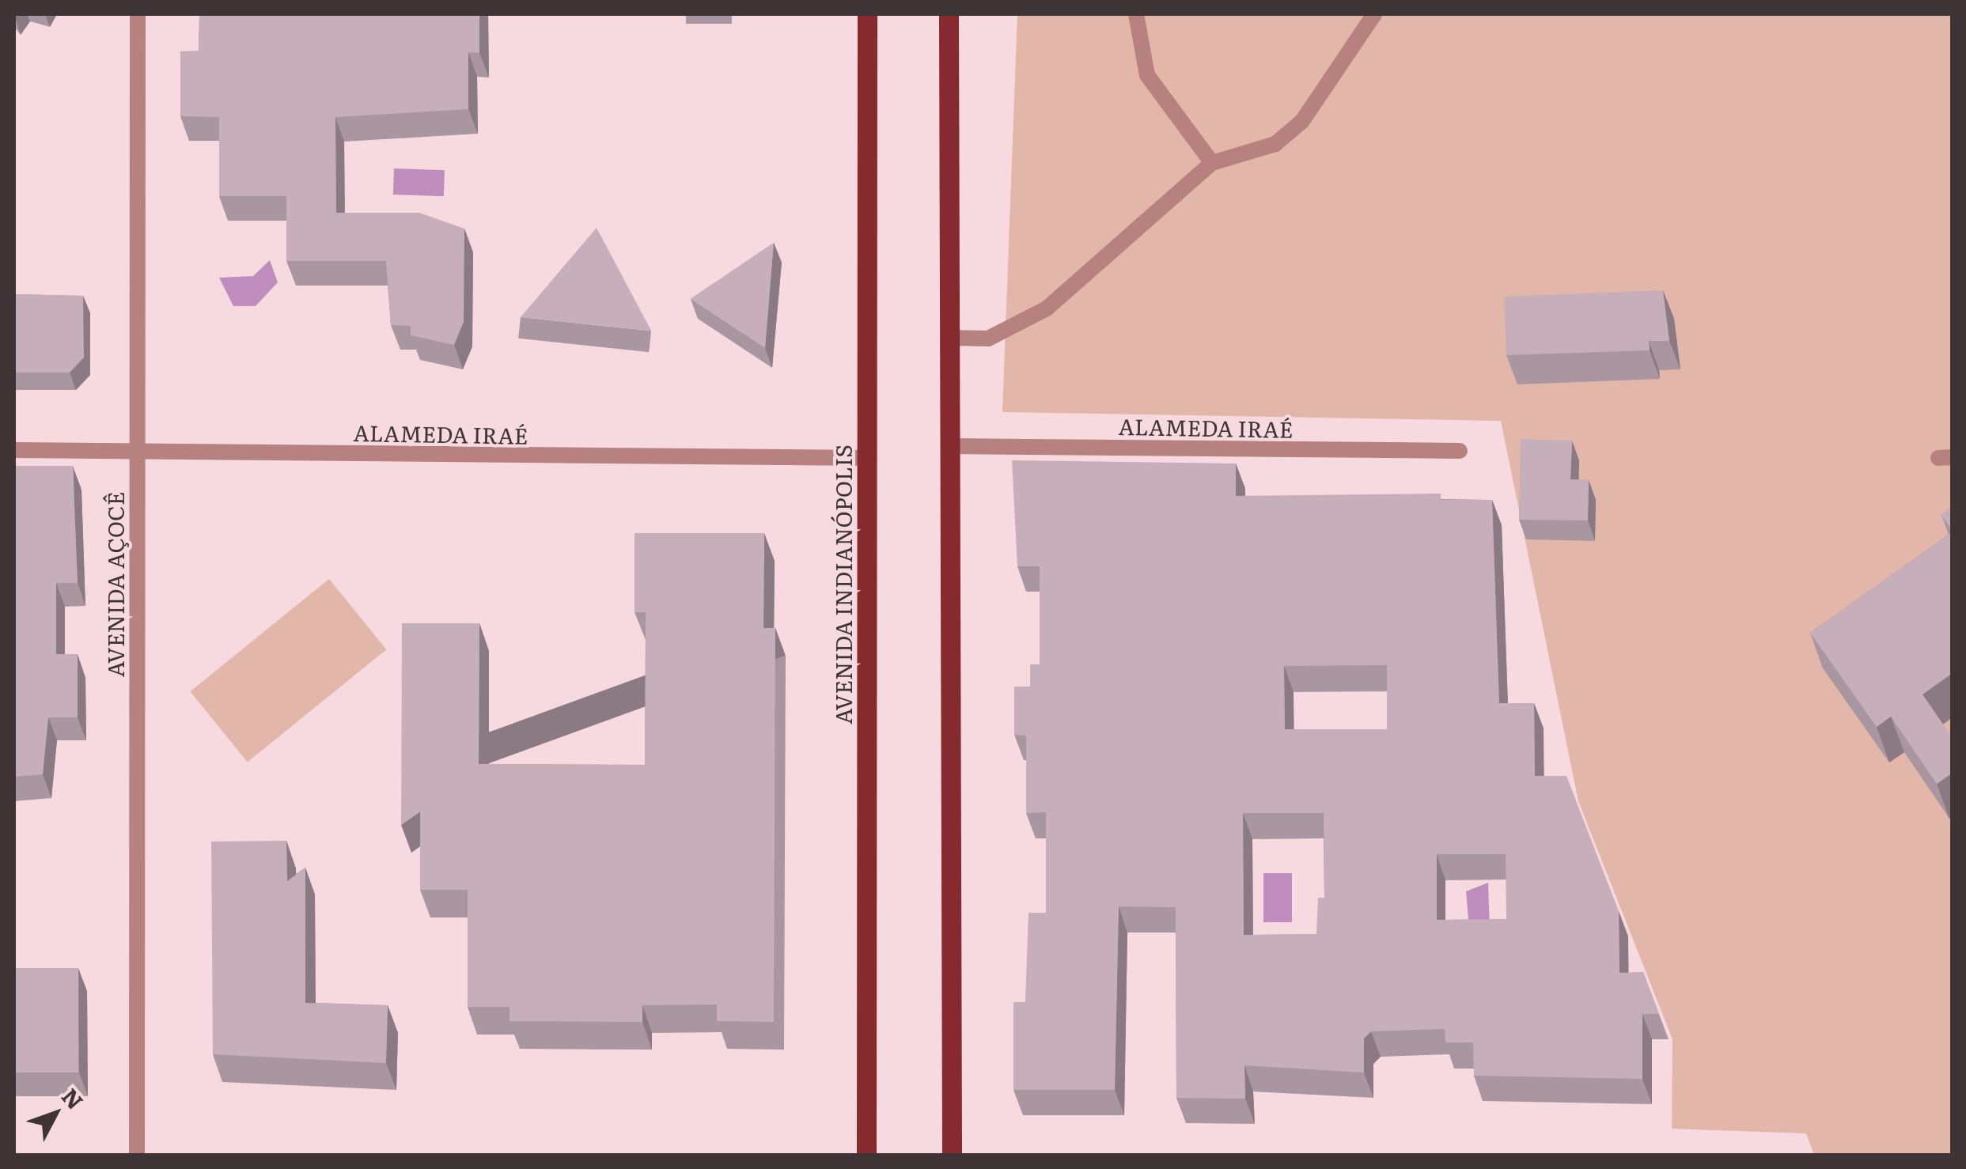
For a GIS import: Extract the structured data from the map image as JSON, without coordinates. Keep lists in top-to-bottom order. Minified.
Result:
{"streets":{"main road":["AVENIDA INDIANÓPOLIS"],"street":["ALAMEDA IRAÉ","AVENIDA AÇOCÊ"]},"crossings":[["ALAMEDA IRAÉ","AVENIDA AÇOCÊ"],["ALAMEDA IRAÉ","AVENIDA INDIANÓPOLIS"]],"north":"top right"}
